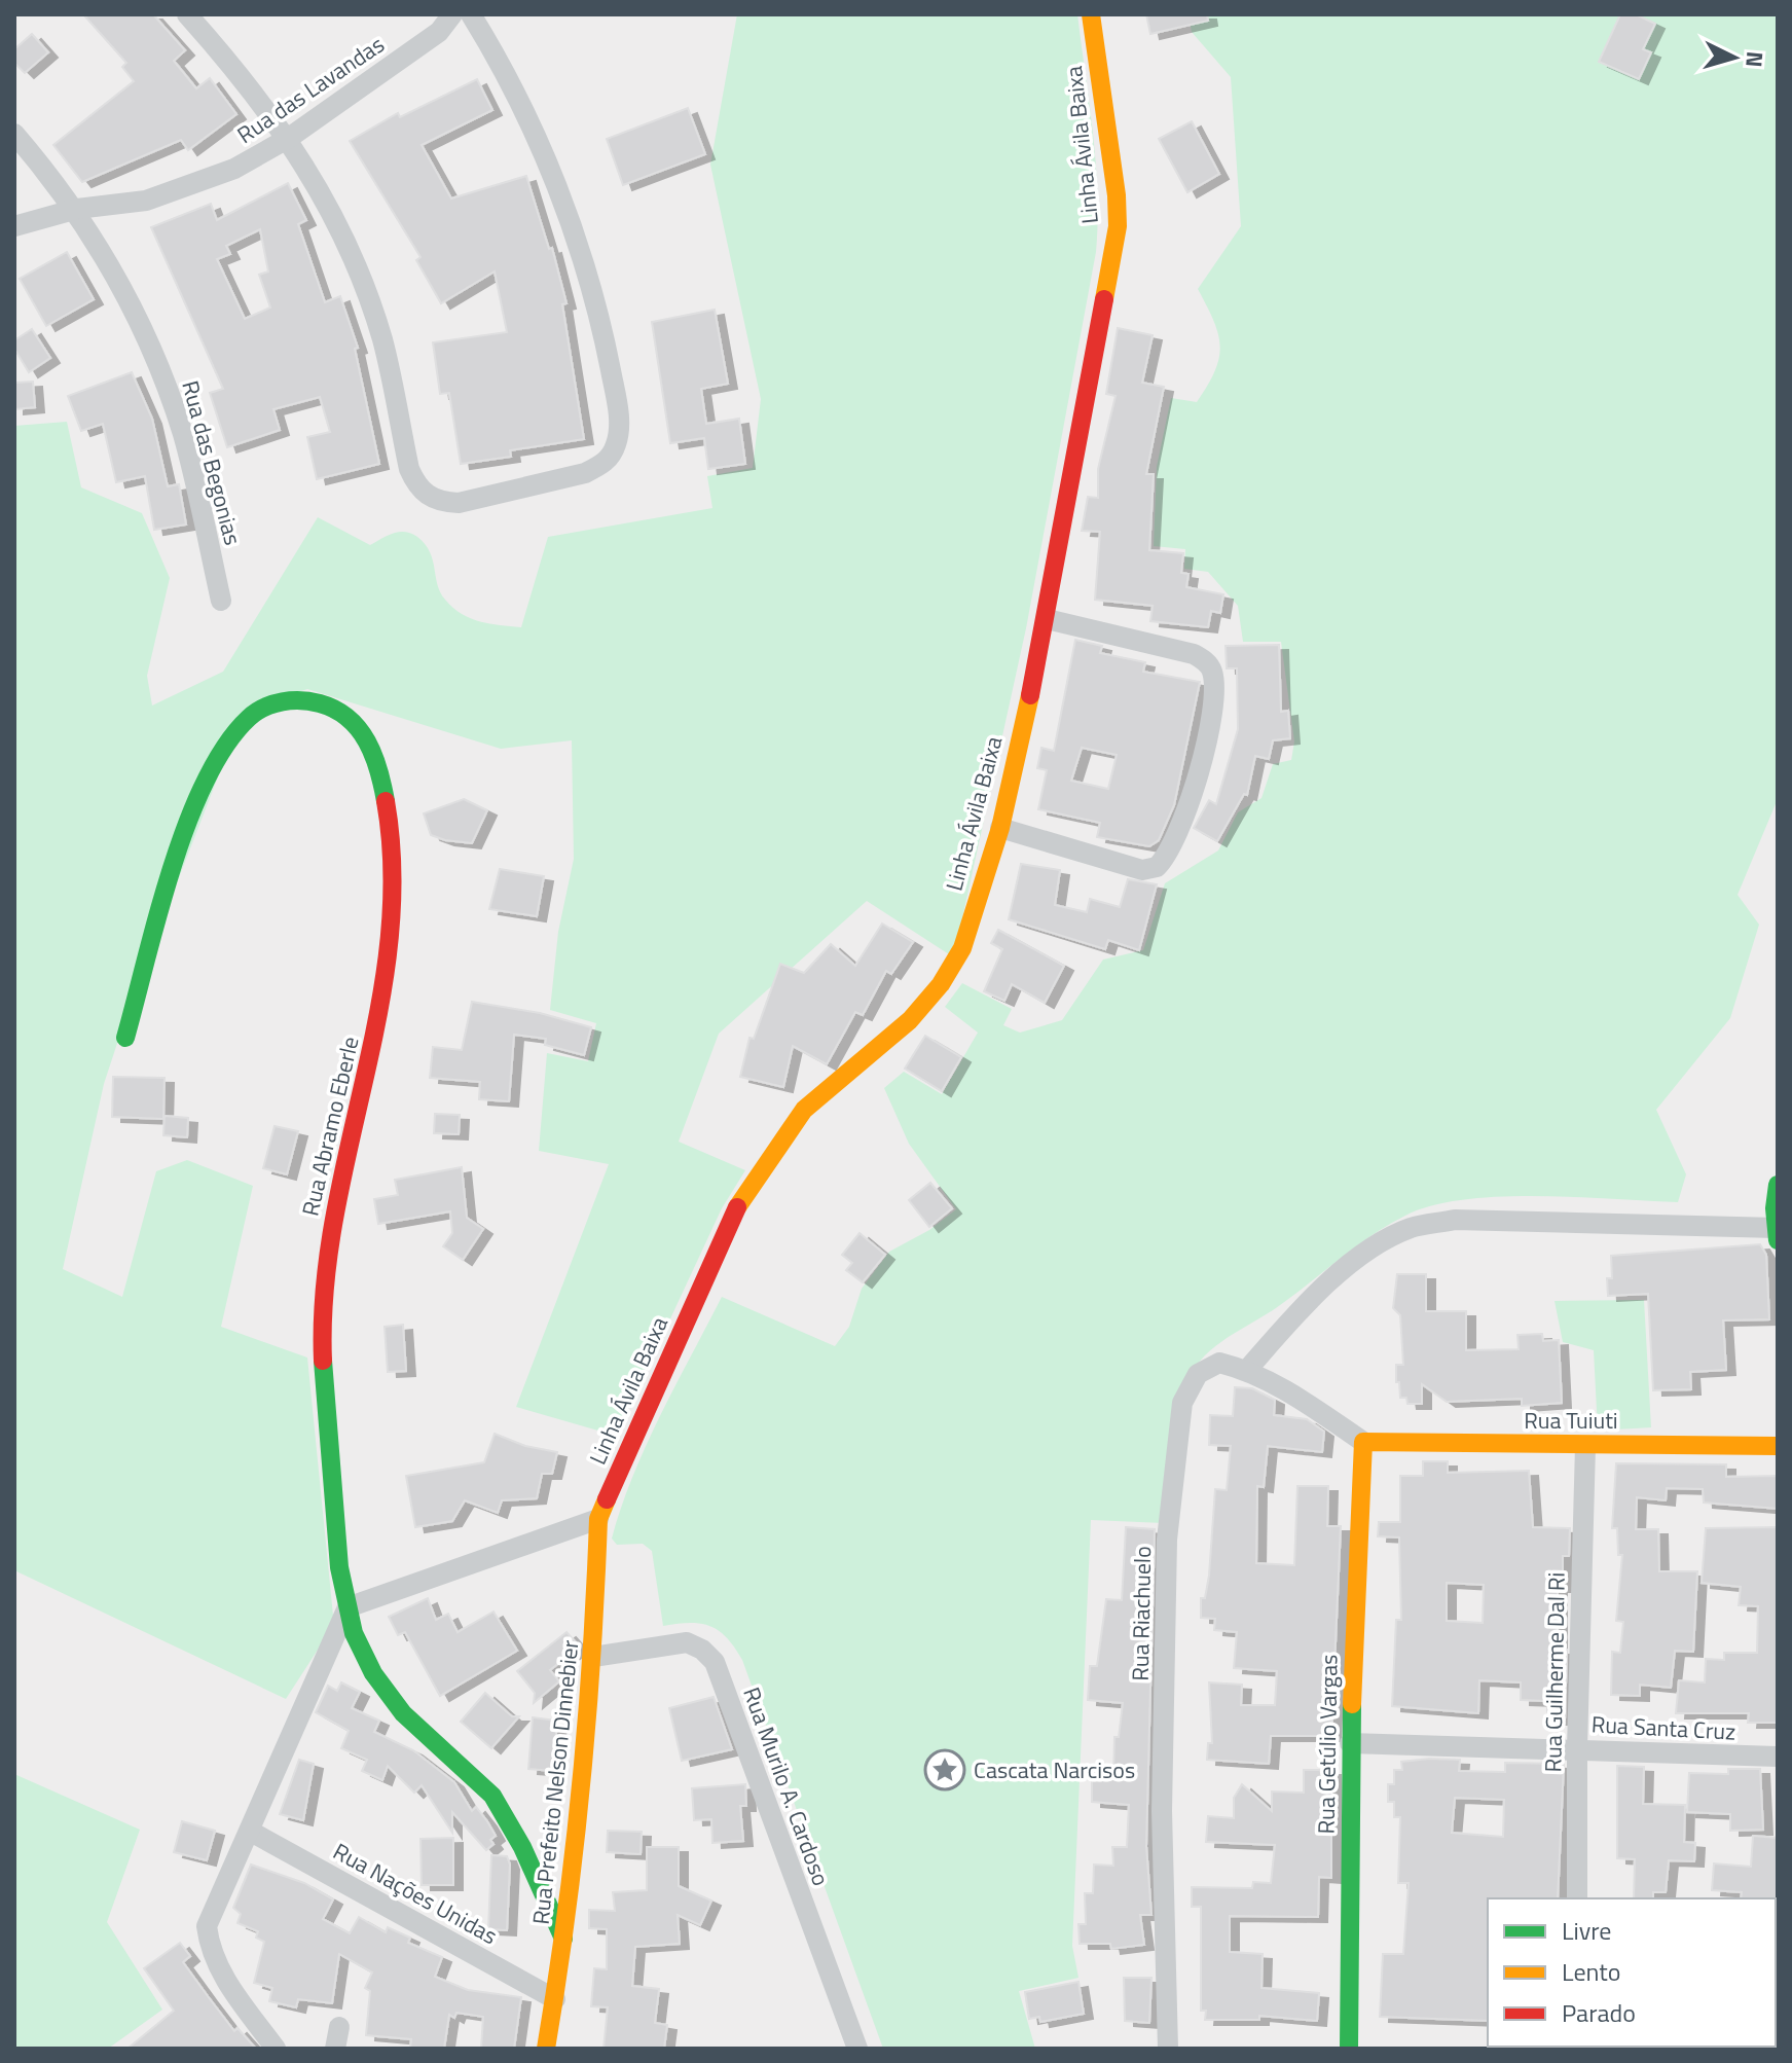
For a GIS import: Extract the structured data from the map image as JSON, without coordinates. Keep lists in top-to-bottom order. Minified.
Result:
{"streets":{"street":["Rua das Lavandas","Linha Ávila Baixa","Rua das Begonias","Rua Abramo Eberle","Rua Tuiuti","Rua Riachuelo","Rua Guilherme Dal Ri","Rua Santa Cruz","Rua Getúlio Vargas","Rua Prefeito Nelson Dinnebier","Rua Murilo A. Cardoso","Rua Nações Unidas"]},"crossings":[["Rua das Lavandas","Rua das Begonias"],["Linha Ávila Baixa","Rua Prefeito Nelson Dinnebier"],["Rua Abramo Eberle","Rua Prefeito Nelson Dinnebier"],["Rua Tuiuti","Rua Riachuelo"],["Rua Tuiuti","Rua Guilherme Dal Ri"],["Rua Tuiuti","Rua Getúlio Vargas"],["Rua Riachuelo","Rua Getúlio Vargas"],["Rua Guilherme Dal Ri","Rua Santa Cruz"],["Rua Santa Cruz","Rua Getúlio Vargas"],["Rua Prefeito Nelson Dinnebier","Rua Murilo A. Cardoso"],["Rua Prefeito Nelson Dinnebier","Rua Nações Unidas"]],"places":{"place":["Cascata Narcisos"]},"legend":["Livre","Lento","Parado"],"north":"right"}
